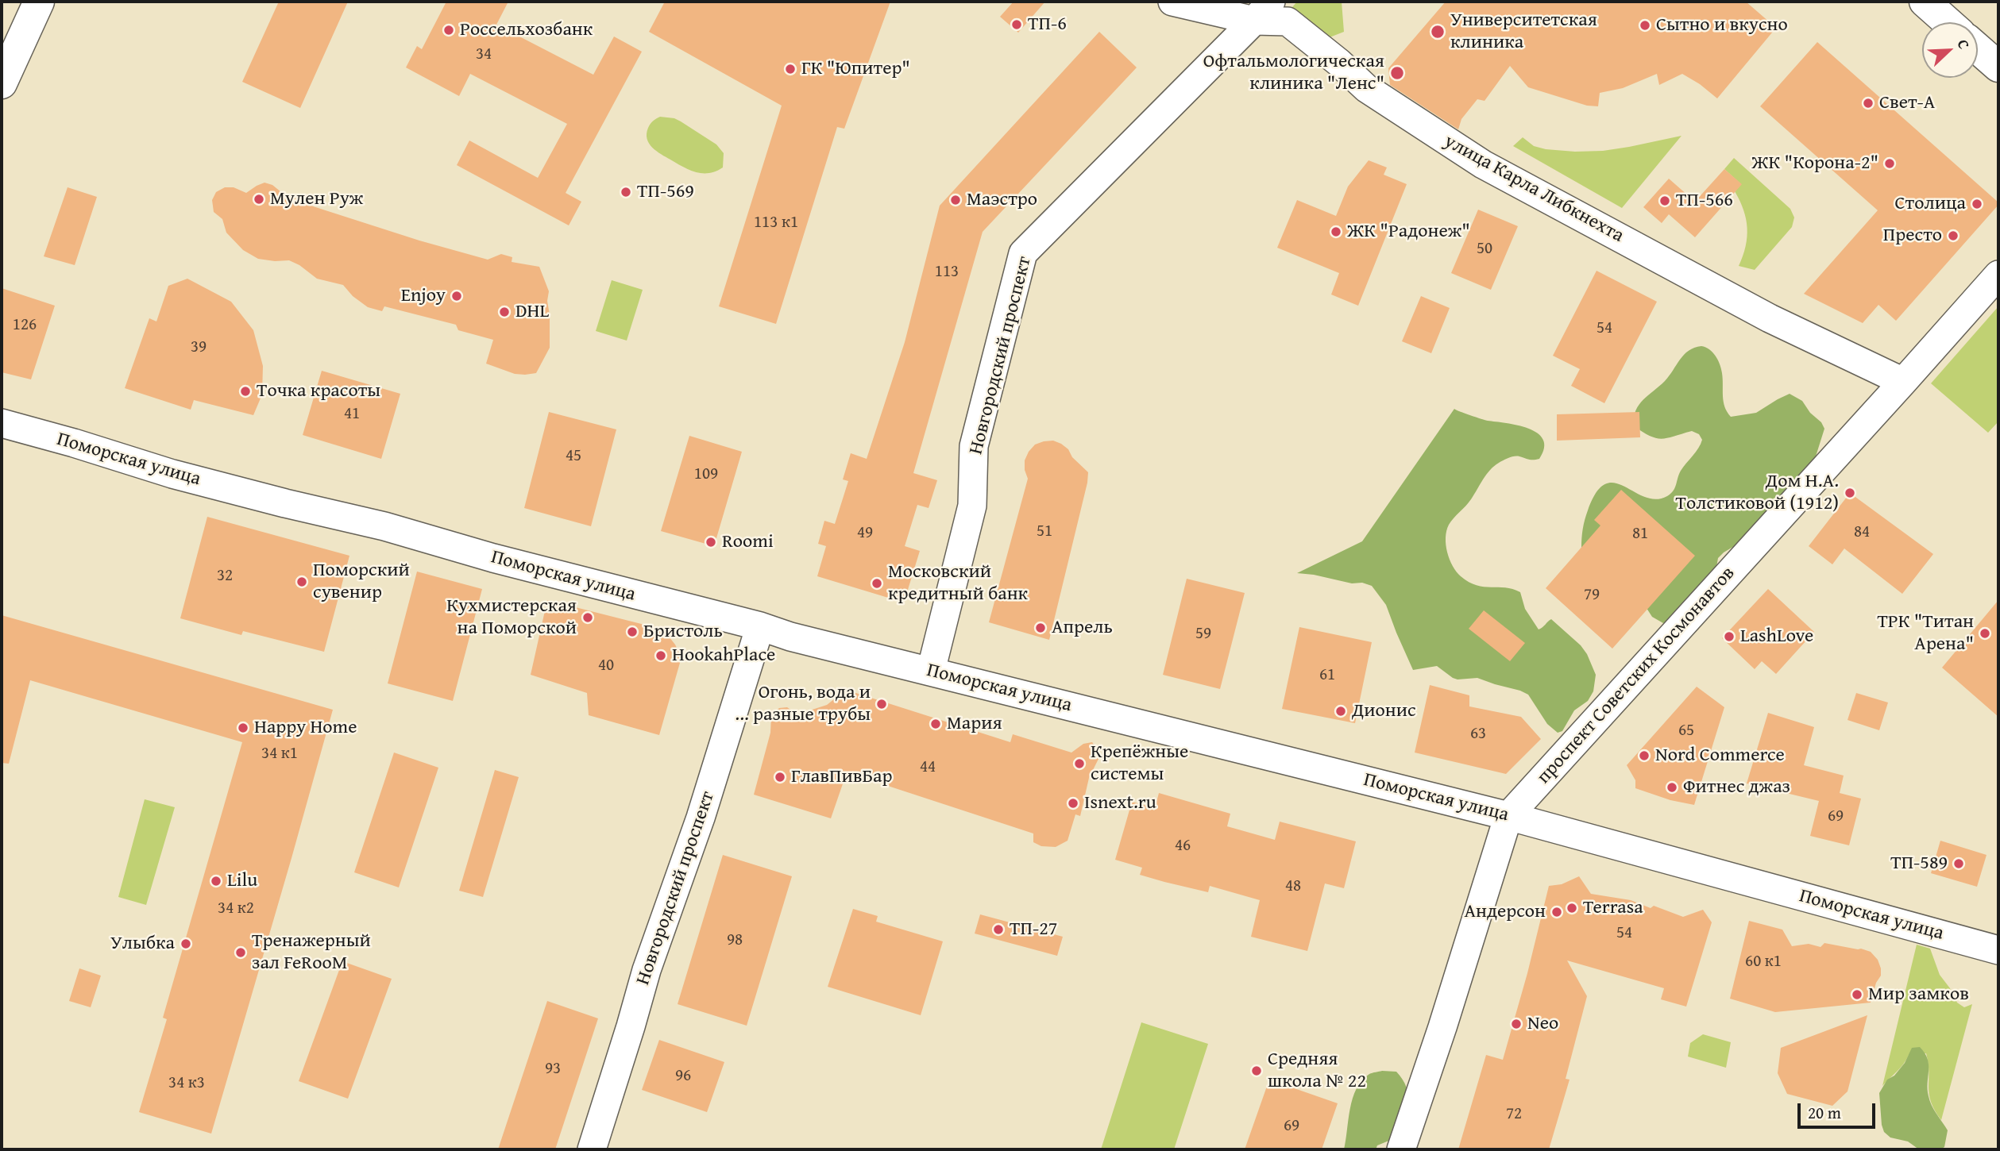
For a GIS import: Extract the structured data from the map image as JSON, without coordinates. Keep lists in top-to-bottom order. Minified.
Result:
{"streets":{"street":["улица Карла Либкнехта","Новгородский проспект","Поморская улица","проспект Советских Космонавтов"]},"crossings":[["улица Карла Либкнехта","Новгородский проспект"],["улица Карла Либкнехта","проспект Советских Космонавтов"],["Новгородский проспект","Поморская улица"],["Поморская улица","проспект Советских Космонавтов"]],"places":["ТП-6","Сытно и вкусно","Россельхозбанк","Университетская клиника","ГК \"Юпитер\"","Офтальмологическая клиника \"Ленс\"","Свет-А","ЖК \"Корона-2\"","ТП-569","Мулен Руж","Маэстро","ТП-566","Столица","ЖК \"Радонеж\"","Престо","Enjoy","DHL","Точка красоты","Дом Н.А. Толстиковой (1912)","Roomi","Поморский сувенир","Московский кредитный банк","Кухмистерская на Поморской","Апрель","Бристоль","ТРК \"Титан Арена\"","LashLove","HookahPlace","Огонь, вода и ... разные трубы","Дионис","Мария","Happy Home","Nord Commerce","Крепёжные системы","ГлавПивБар","Фитнес джаз","Isnext.ru","ТП-589","Lilu","Terrasa","Андерсон","ТП-27","Улыбка","Тренажерный зал FeRooM","Мир замков","Neo","Средняя школа № 22"],"house_numbers":["34","113 к1","50","113","126","54","39","41","45","109","51","84","49","81","32","79","59","40","61","65","63","34 к1","44","69","46","48","34 к2","54","98","60 к1","93","96","34 к3","72","69"],"scale_bar":"20 m","north":"top right"}
